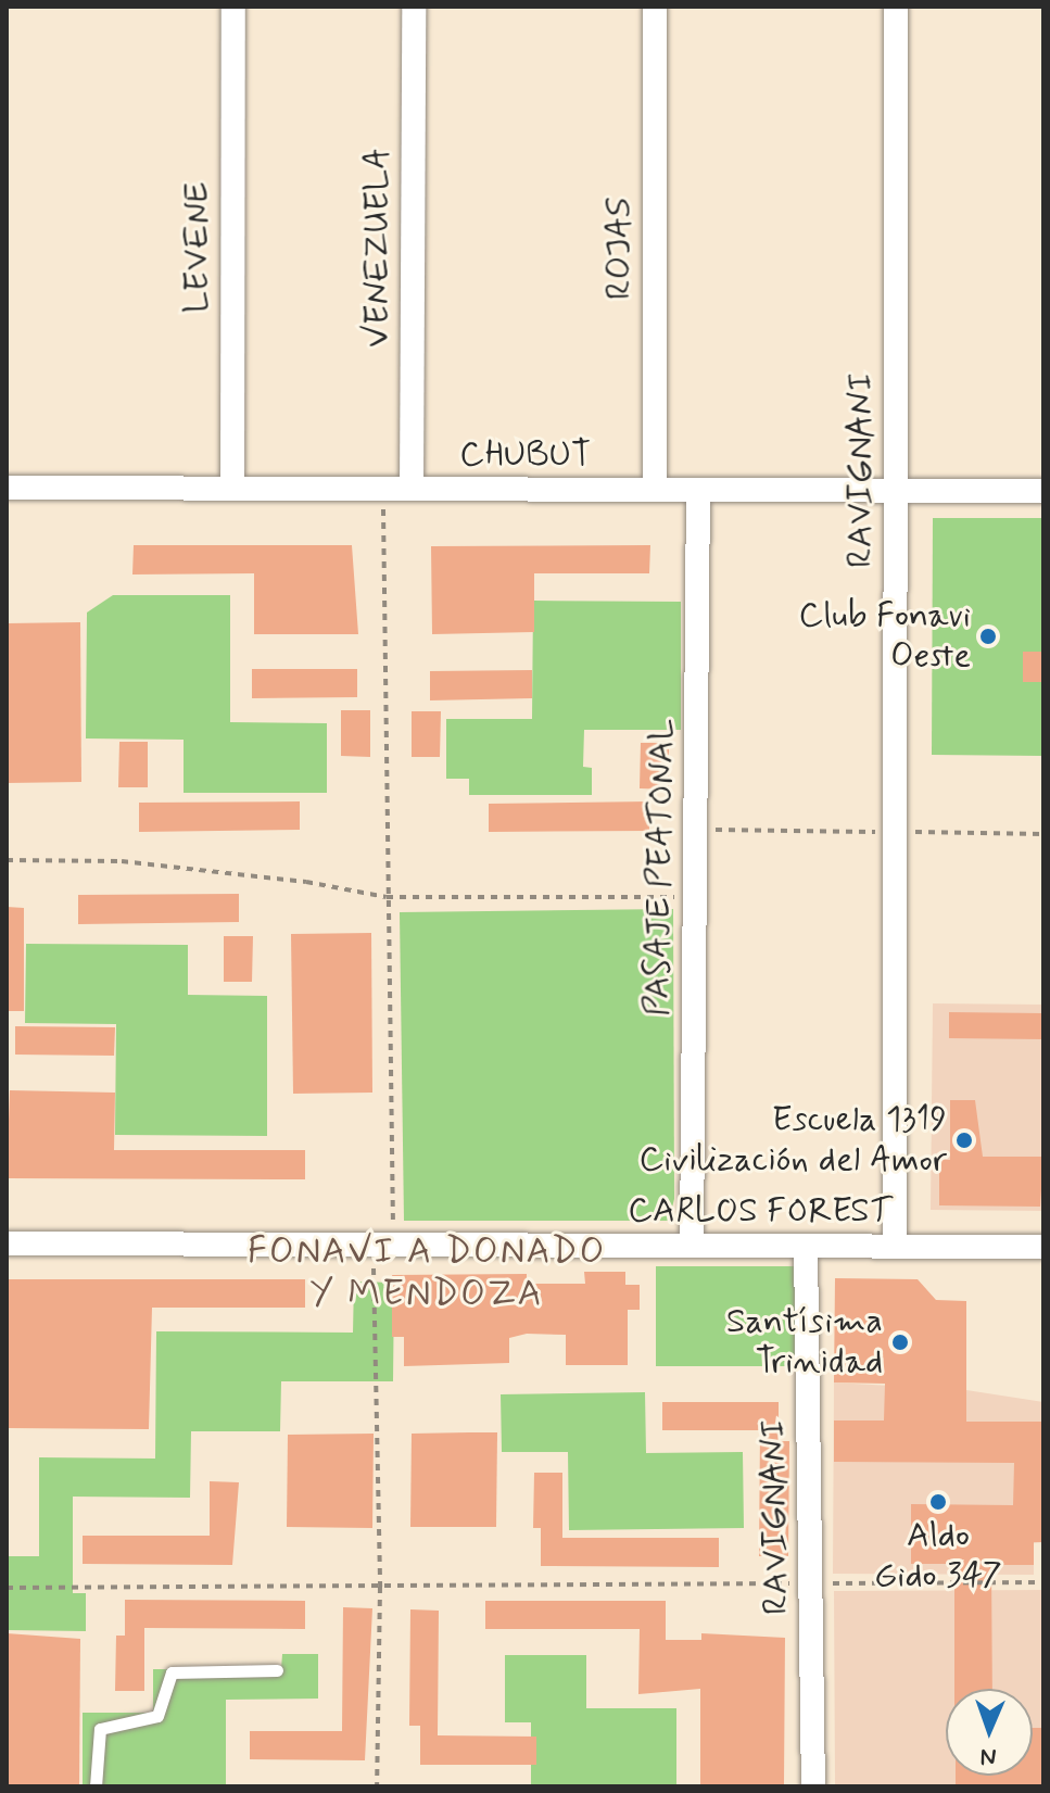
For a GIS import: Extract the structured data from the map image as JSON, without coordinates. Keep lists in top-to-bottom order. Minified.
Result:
{"streets":{"street":["LEVENE","VENEZUELA","ROJAS","CHUBUT","RAVIGNANI","PASAJE PEATONAL","CARLOS FOREST"]},"crossings":[["LEVENE","CHUBUT"],["VENEZUELA","CHUBUT"],["ROJAS","CHUBUT"],["CHUBUT","RAVIGNANI"],["CHUBUT","PASAJE PEATONAL"],["RAVIGNANI","CARLOS FOREST"],["PASAJE PEATONAL","CARLOS FOREST"]],"districts":["FONAVI A DONADO Y MENDOZA"],"places":["Club Fonavi Oeste","Escuela 1319 Civilización del Amor","Santísima Trinidad","Aldo Gido 347"],"north":"bottom"}
